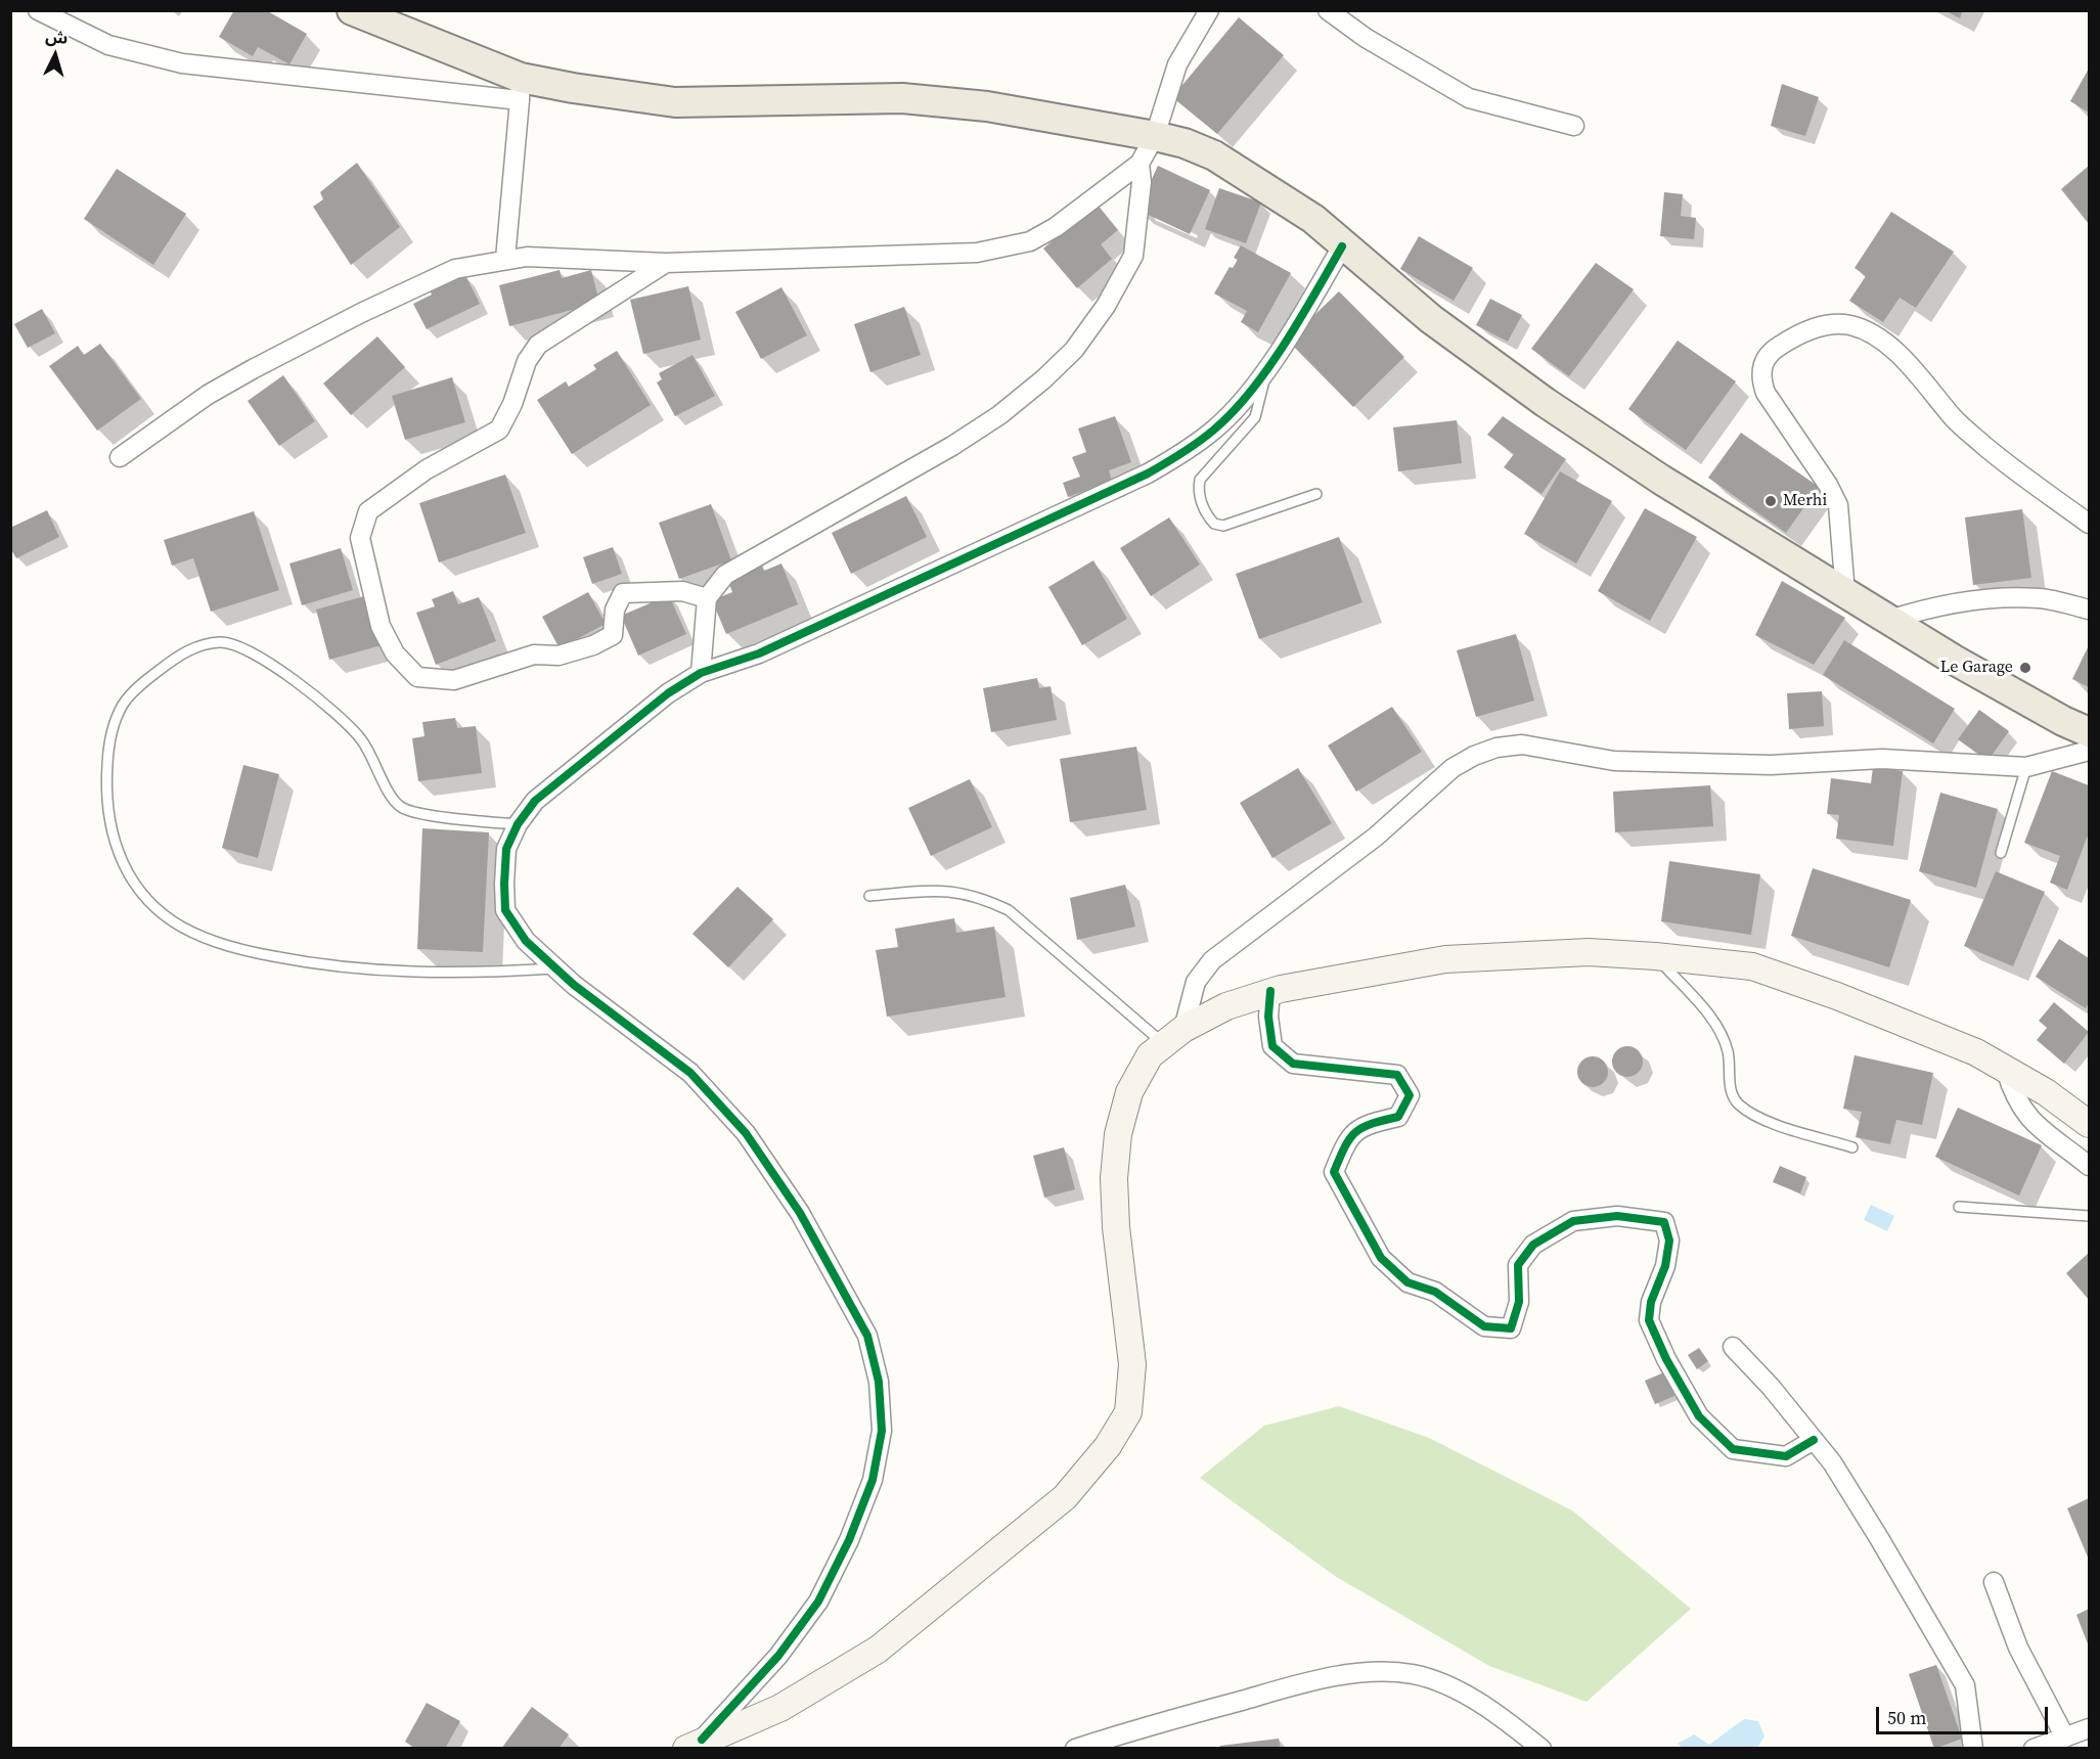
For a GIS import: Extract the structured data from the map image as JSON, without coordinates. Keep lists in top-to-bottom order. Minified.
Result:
{"places":["Merhi","Le Garage"],"scale_bar":"50 m","north":"top"}
